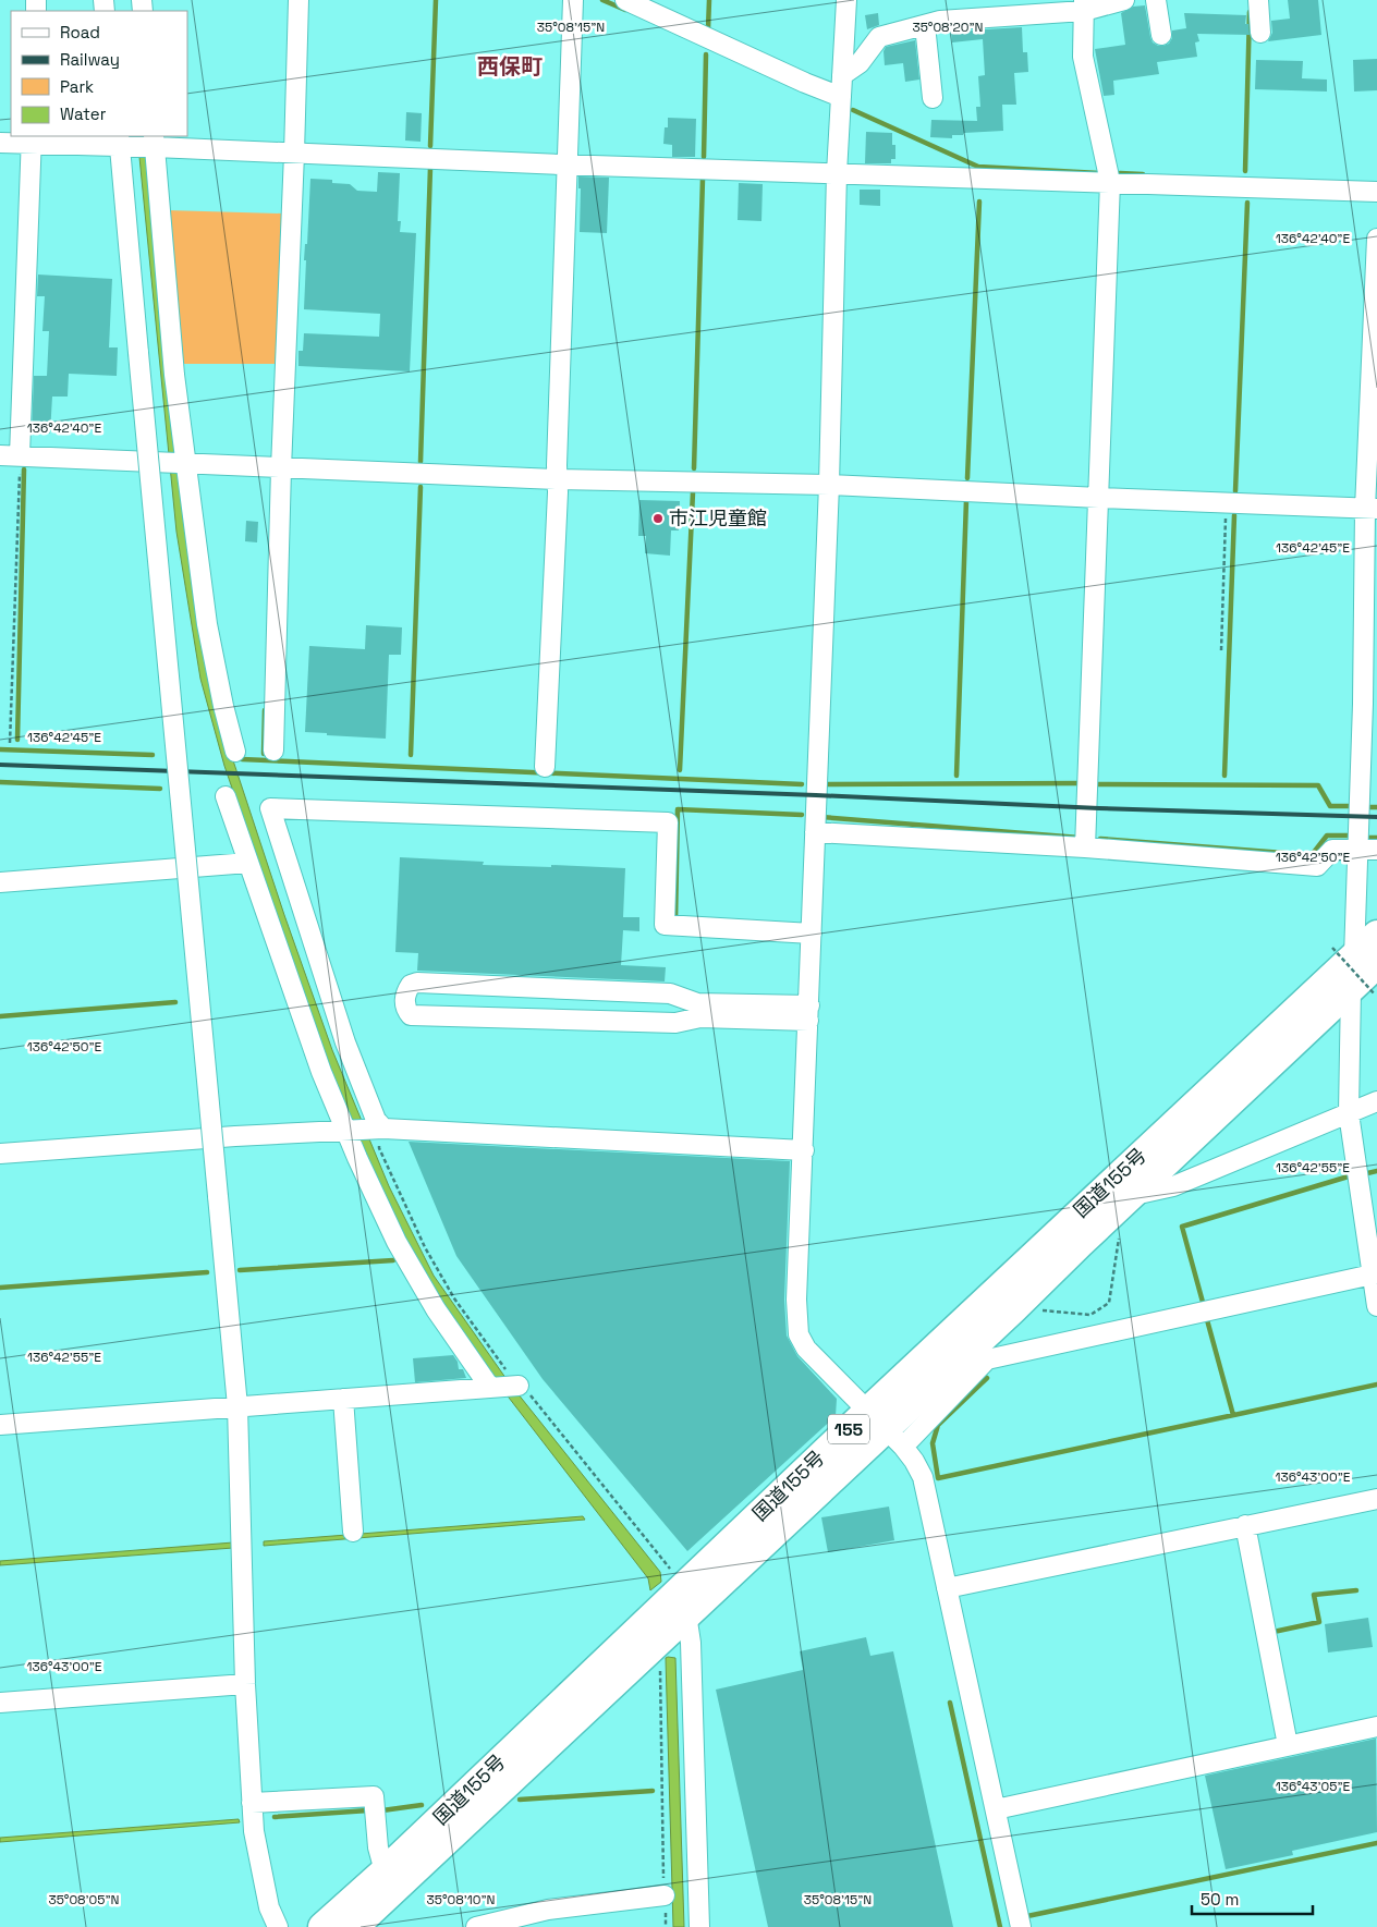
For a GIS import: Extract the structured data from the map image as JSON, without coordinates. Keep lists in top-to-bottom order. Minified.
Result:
{"streets":{"highway":["国道155号","155"]},"districts":["西保町"],"places":["市江児童館"],"legend":["Road","Railway","Park","Water"],"scale_bar":"50 m","coordinates":["35°08'15\"N","35°08'20\"N","136°42'40\"E","136°42'45\"E","136°42'50\"E","136°42'55\"E","136°43'00\"E","136°43'05\"E","35°08'05\"N","35°08'10\"N"]}
